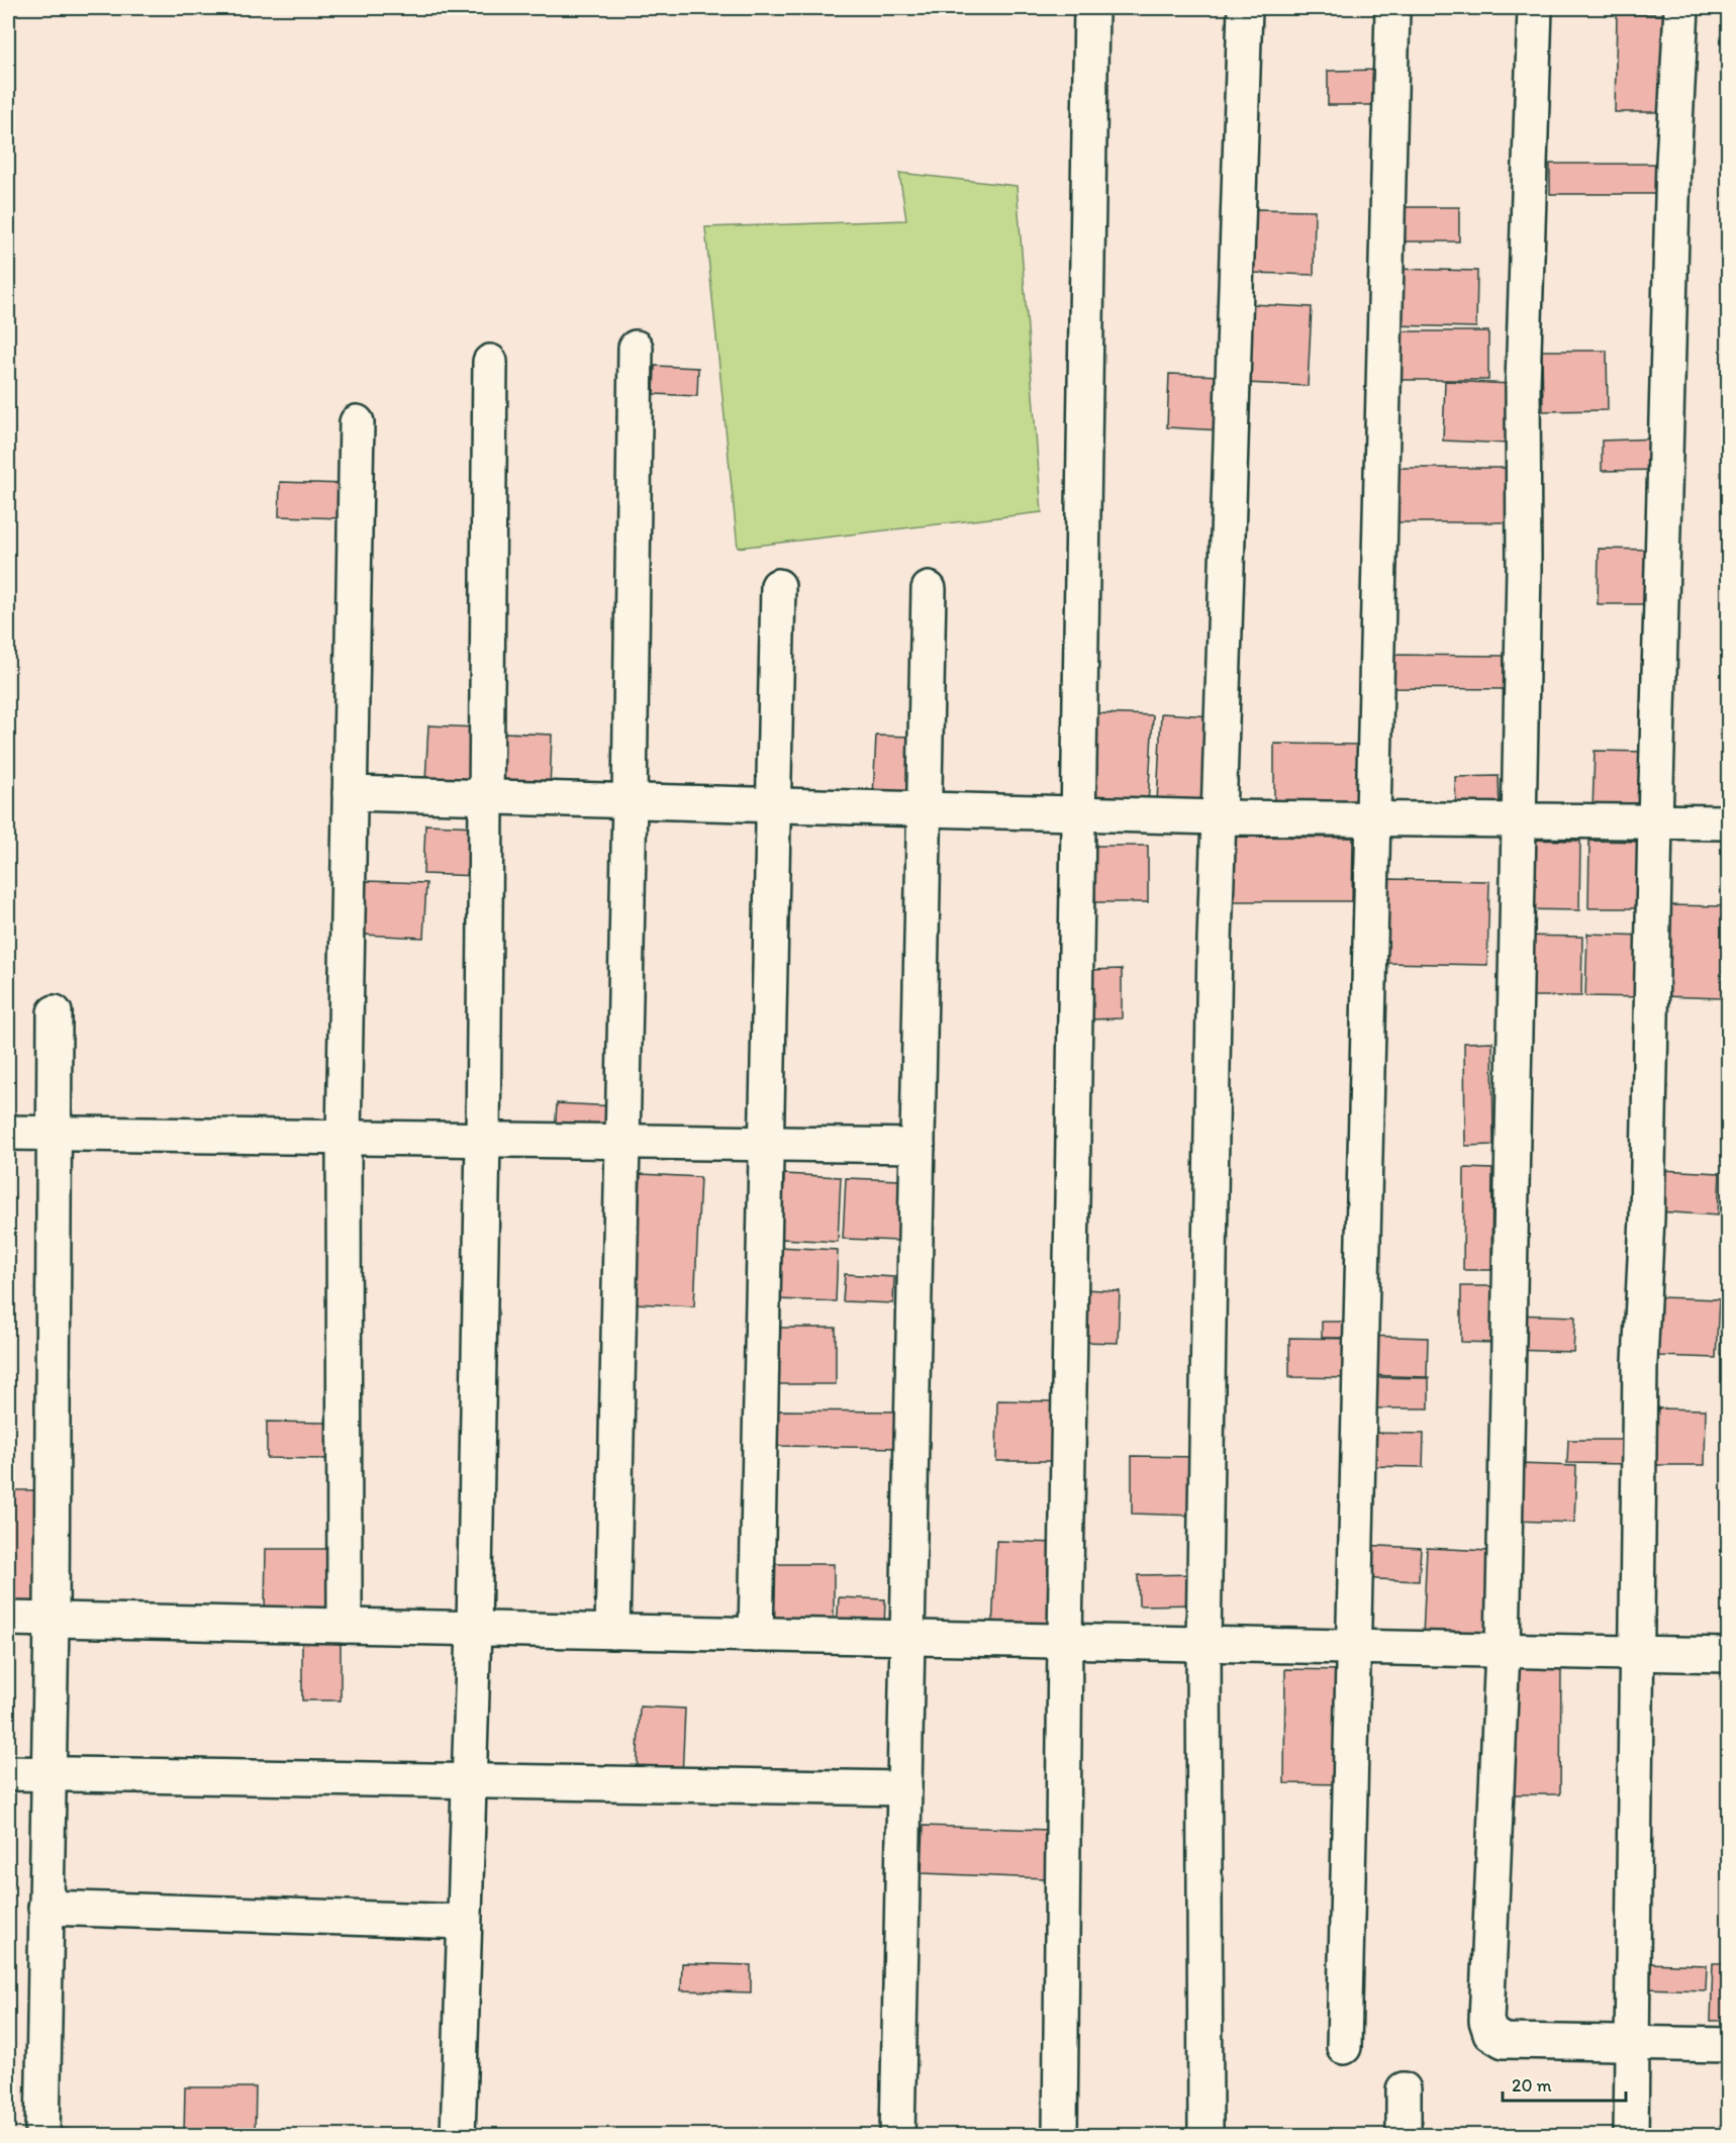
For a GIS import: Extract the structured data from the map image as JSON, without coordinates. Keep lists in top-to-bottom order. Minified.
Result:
{"scale_bar":"20 m"}
